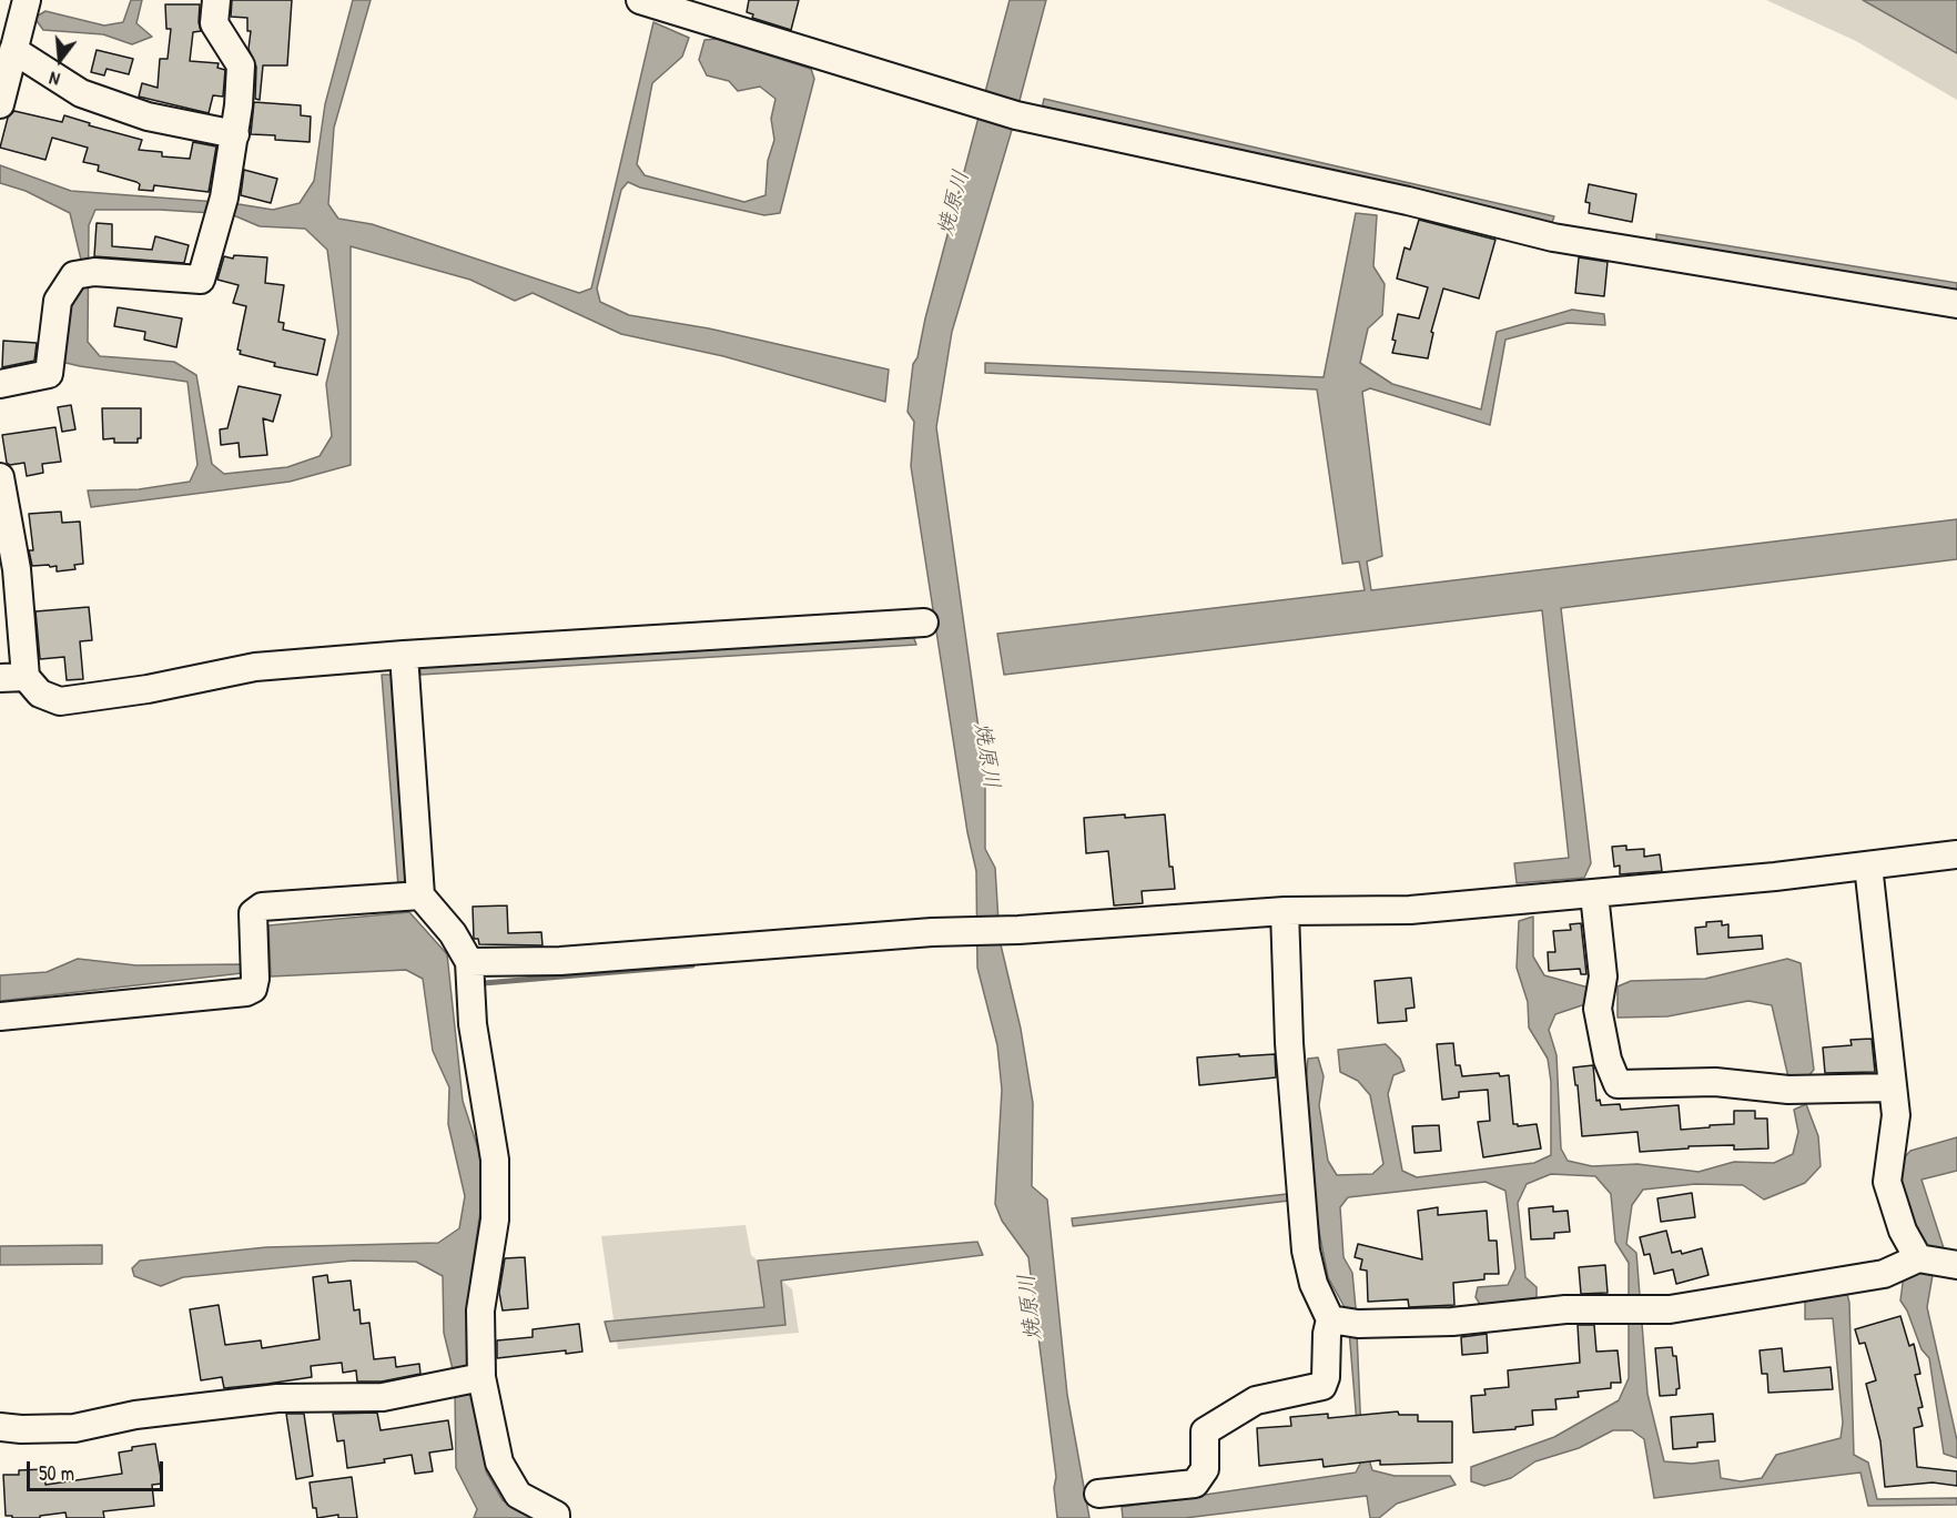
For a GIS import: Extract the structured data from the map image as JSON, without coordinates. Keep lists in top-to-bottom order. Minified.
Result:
{"water":["焼原川"],"scale_bar":"50 m","north":"bottom"}
